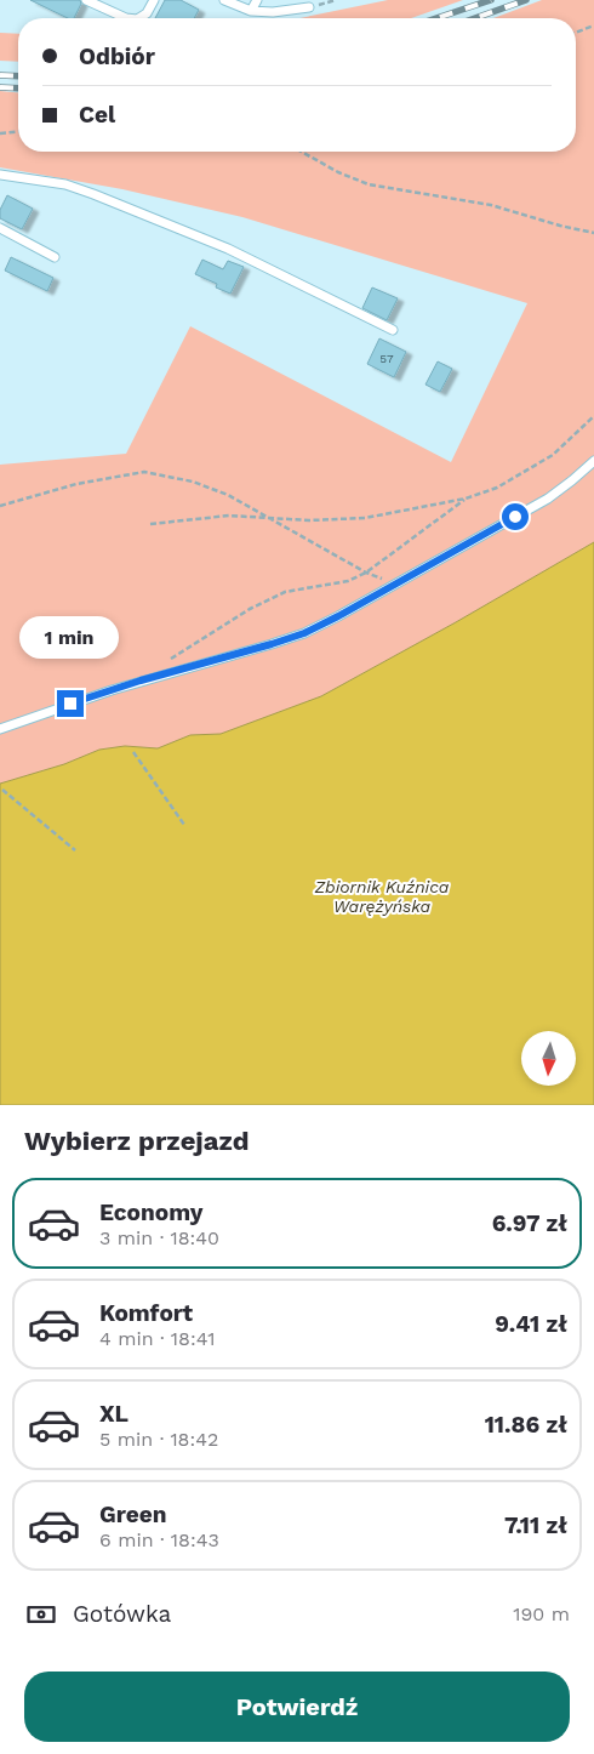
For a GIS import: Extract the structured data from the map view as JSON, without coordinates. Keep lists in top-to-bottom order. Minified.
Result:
{"water":["Zbiornik Kuźnica Warężyńska"],"house_numbers":["57"],"north":"bottom","page":{"banner":["Odbiór","Cel"],"bubble":"1 min","heading":"Wybierz przejazd","list":[{"name":"Economy","note":"3 min · 18:40","value":"6.97 zł"},{"name":"Komfort","note":"4 min · 18:41","value":"9.41 zł"},{"name":"XL","note":"5 min · 18:42","value":"11.86 zł"},{"name":"Green","note":"6 min · 18:43","value":"7.11 zł"}],"pay":["Gotówka","190 m"],"buttons":"Potwierdź"}}
